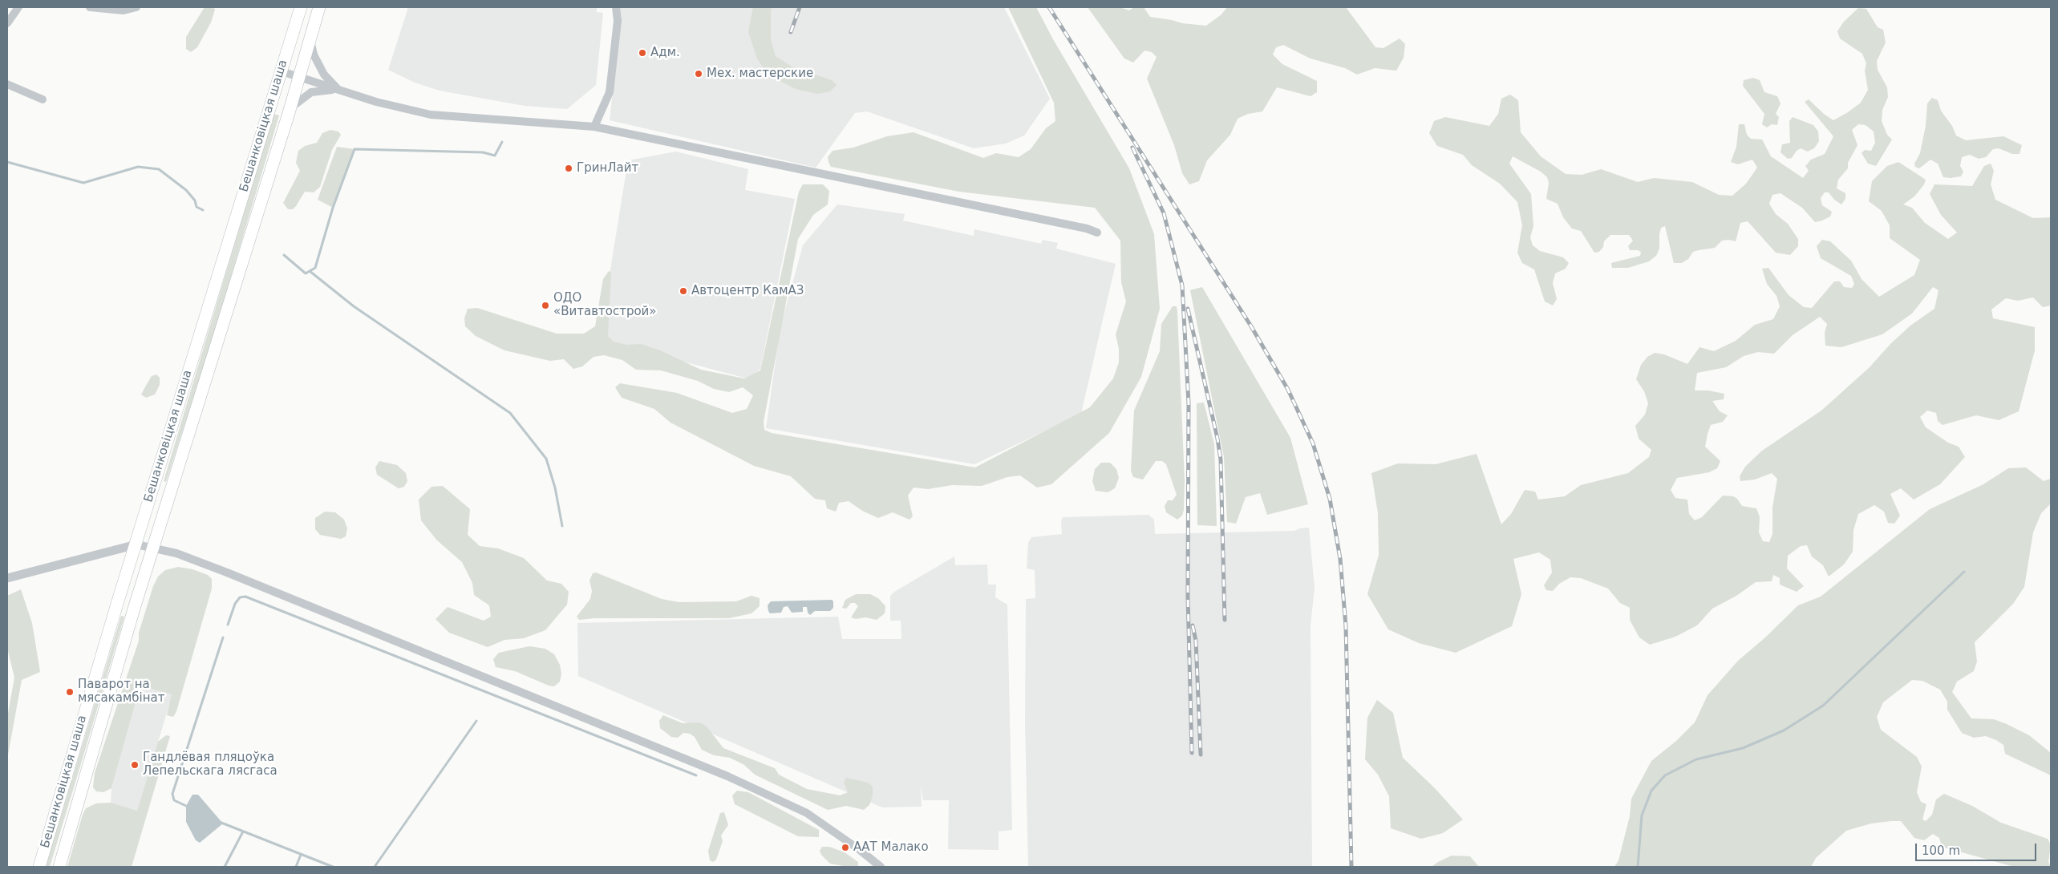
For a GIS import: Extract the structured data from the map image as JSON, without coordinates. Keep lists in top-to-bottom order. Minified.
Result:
{"streets":{"main road":["Бешанковіцкая шаша"]},"places":["Адм.","Мех. мастерские","ГринЛайт","Автоцентр КамАЗ","ОДО «Витавтострой»","Паварот на мясакамбінат","Гандлёвая пляцоўка Лепельскага лясгаса","ААТ Малако"],"scale_bar":"100 m"}
